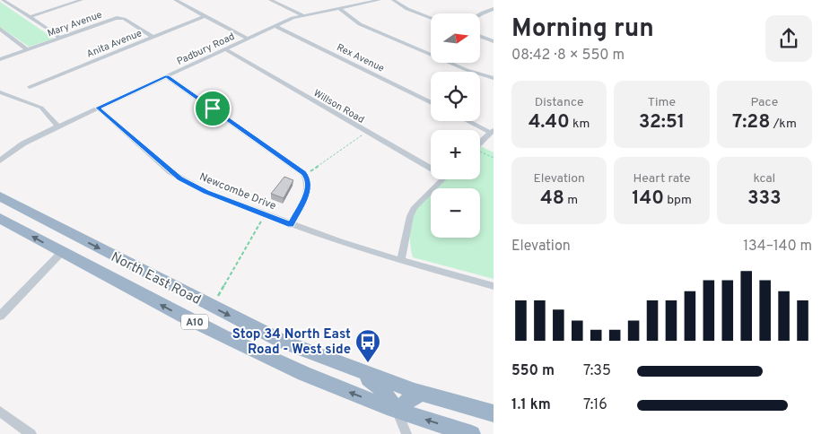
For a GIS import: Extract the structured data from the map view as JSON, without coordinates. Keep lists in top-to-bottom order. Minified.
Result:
{"streets":{"highway":["North East Road","A10"],"street":["Mary Avenue","Anita Avenue","Padbury Road","Rex Avenue","Willson Road","Newcombe Drive"]},"crossings":[["Mary Avenue","Anita Avenue"],["Padbury Road","Rex Avenue"],["Padbury Road","Willson Road"],["Padbury Road","Newcombe Drive"]],"places":{"bus stop":["Stop 34 North East Road - West side"]},"north":"right","page":{"heading":["Morning run","08:42 · 8 × 550 m"],"map_buttons":["+","−"],"stats":[["Distance","4.40 km"],["Time","32:51"],["Pace","7:28 /km"],["Elevation","48 m"],["Heart rate","140 bpm"],["kcal","333"]],"chart":["Elevation","134–140 m"],"list":[{"name":"550 m","note":"7:35"},{"name":"1.1 km","note":"7:16"}]}}
